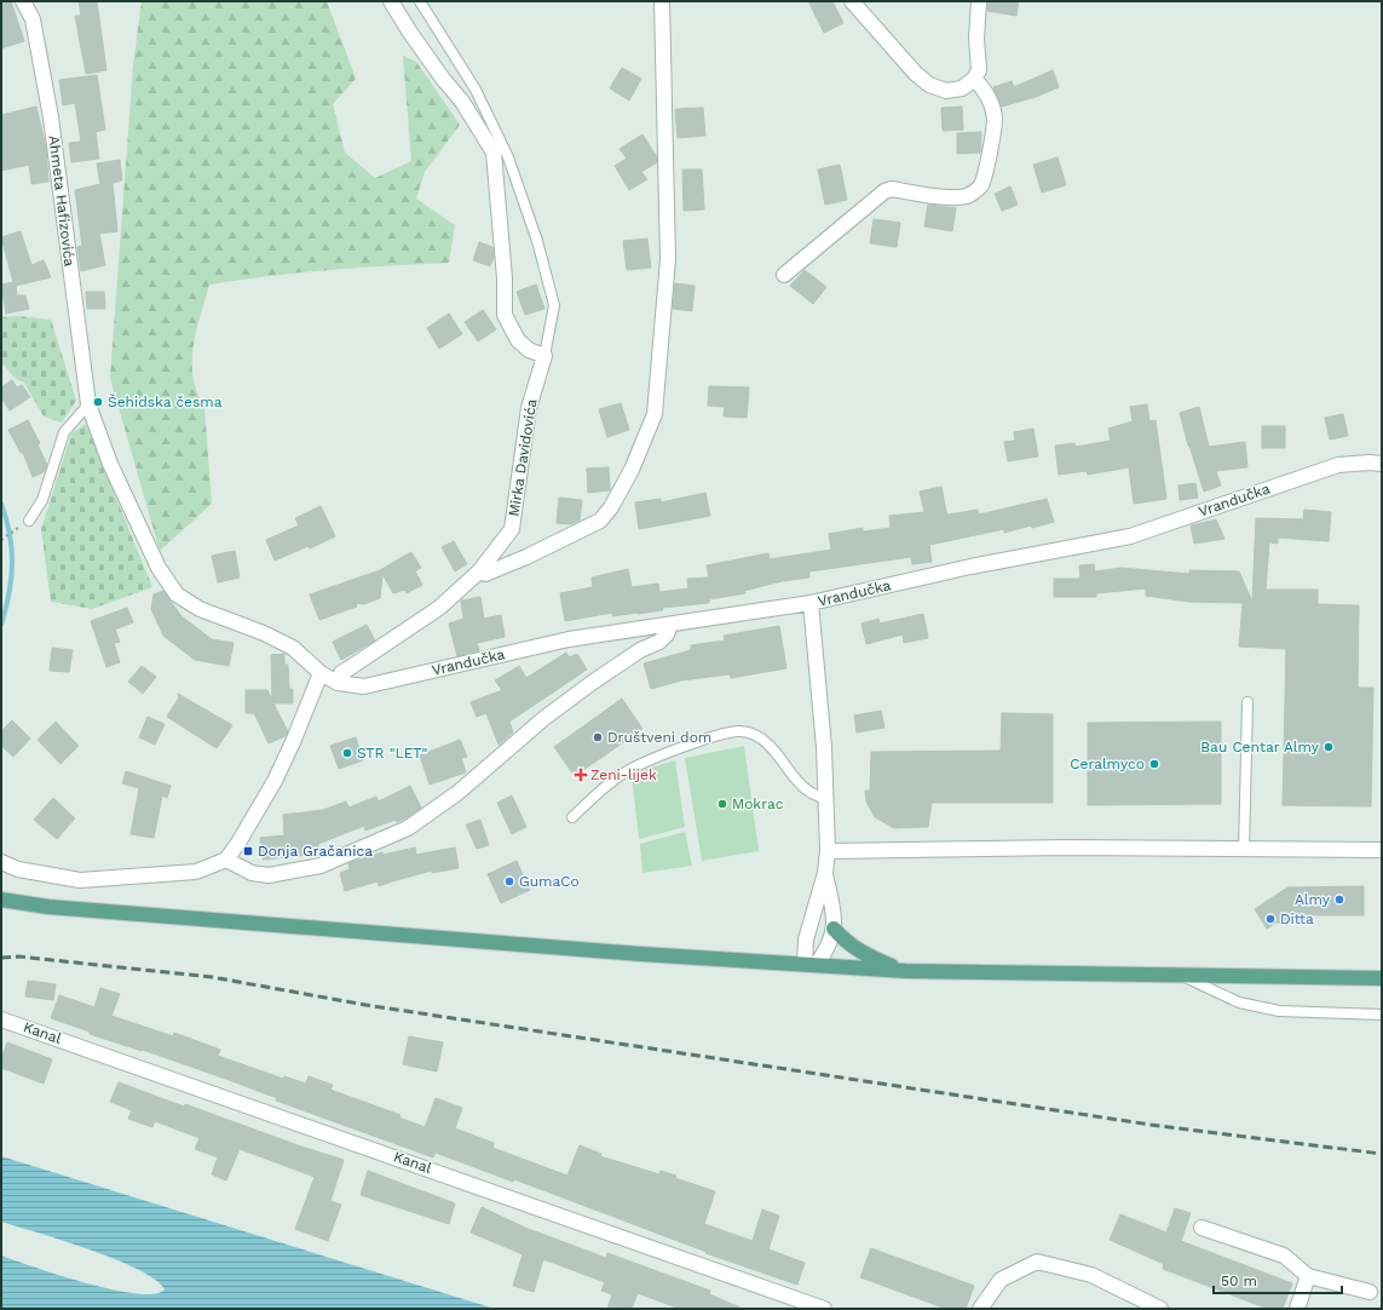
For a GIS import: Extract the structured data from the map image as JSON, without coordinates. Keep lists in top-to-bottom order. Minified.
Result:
{"streets":{"street":["Ahmeta Hafizovića","Mirka Davidovića","Vrandučka","Kanal"]},"crossings":[["Ahmeta Hafizovića","Vrandučka"],["Mirka Davidovića","Vrandučka"]],"places":{"other":["Šehidska česma","Društveni dom","Bau Centar Almy","STR \"LET\"","Ceralmyco","Mokrac","GumaCo","Almy","Ditta"],"health":["Zeni-lijek"],"transit":["Donja Gračanica"]},"scale_bar":"50 m"}
